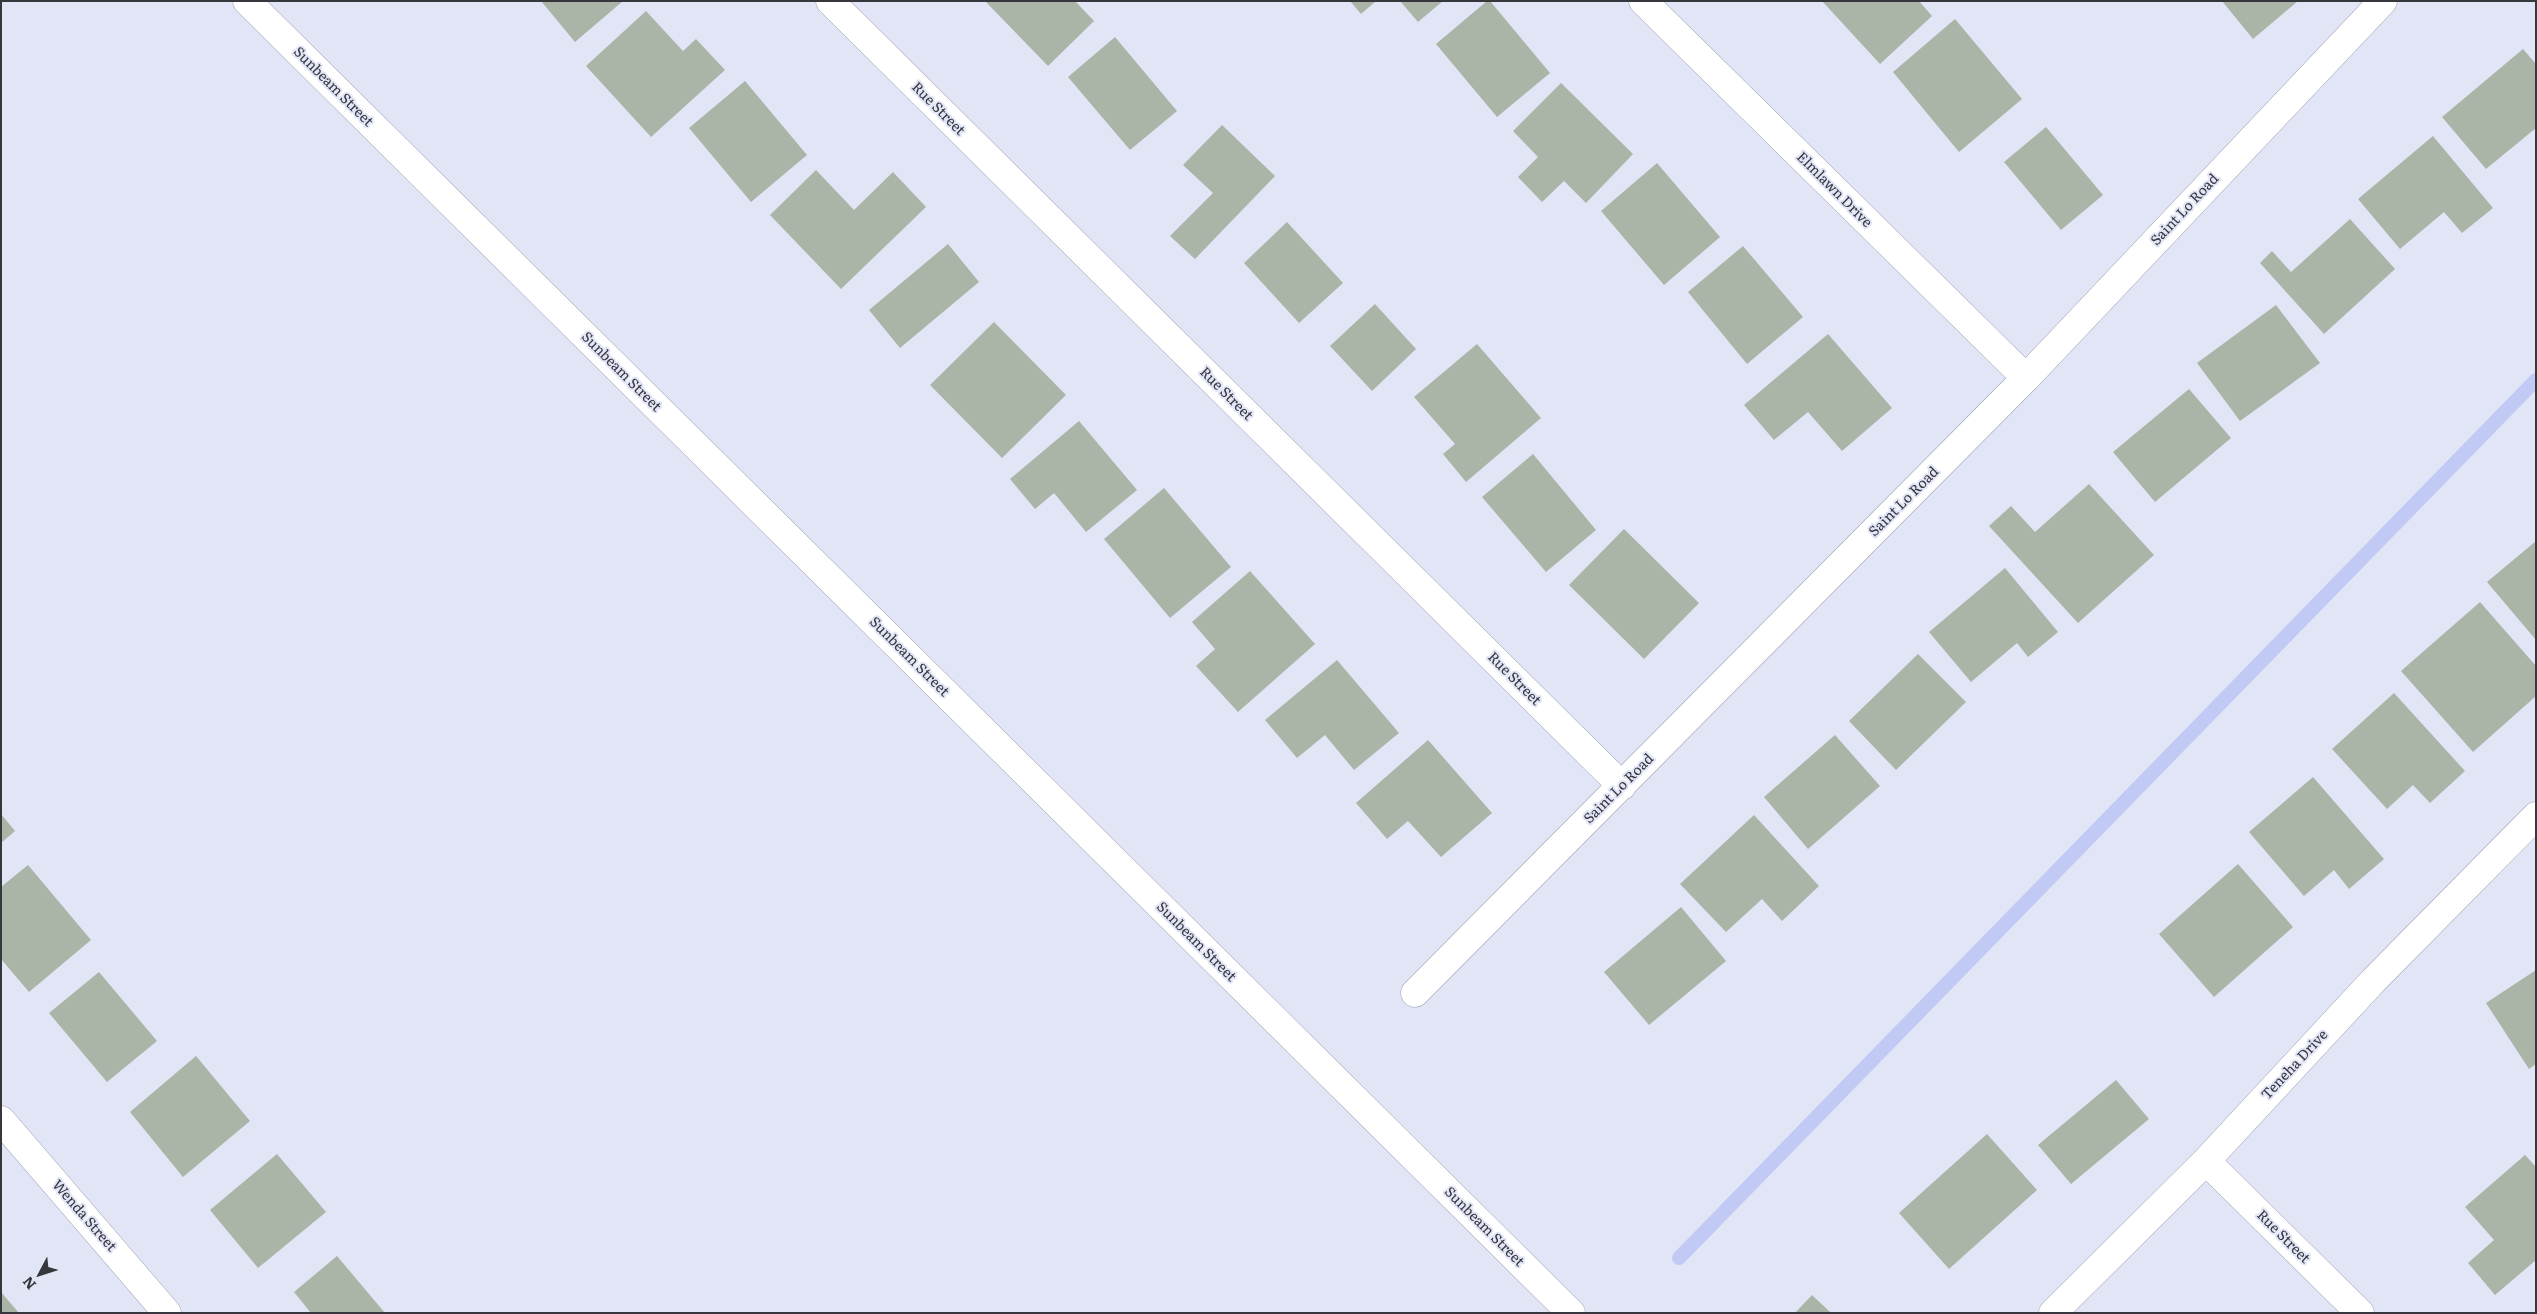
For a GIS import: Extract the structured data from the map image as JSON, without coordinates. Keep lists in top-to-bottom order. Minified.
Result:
{"streets":{"street":["Sunbeam Street","Rue Street","Elmlawn Drive","Saint Lo Road","Teneha Drive","Wenda Street"]},"crossings":[["Rue Street","Saint Lo Road"],["Rue Street","Teneha Drive"],["Elmlawn Drive","Saint Lo Road"]],"north":"bottom left"}
